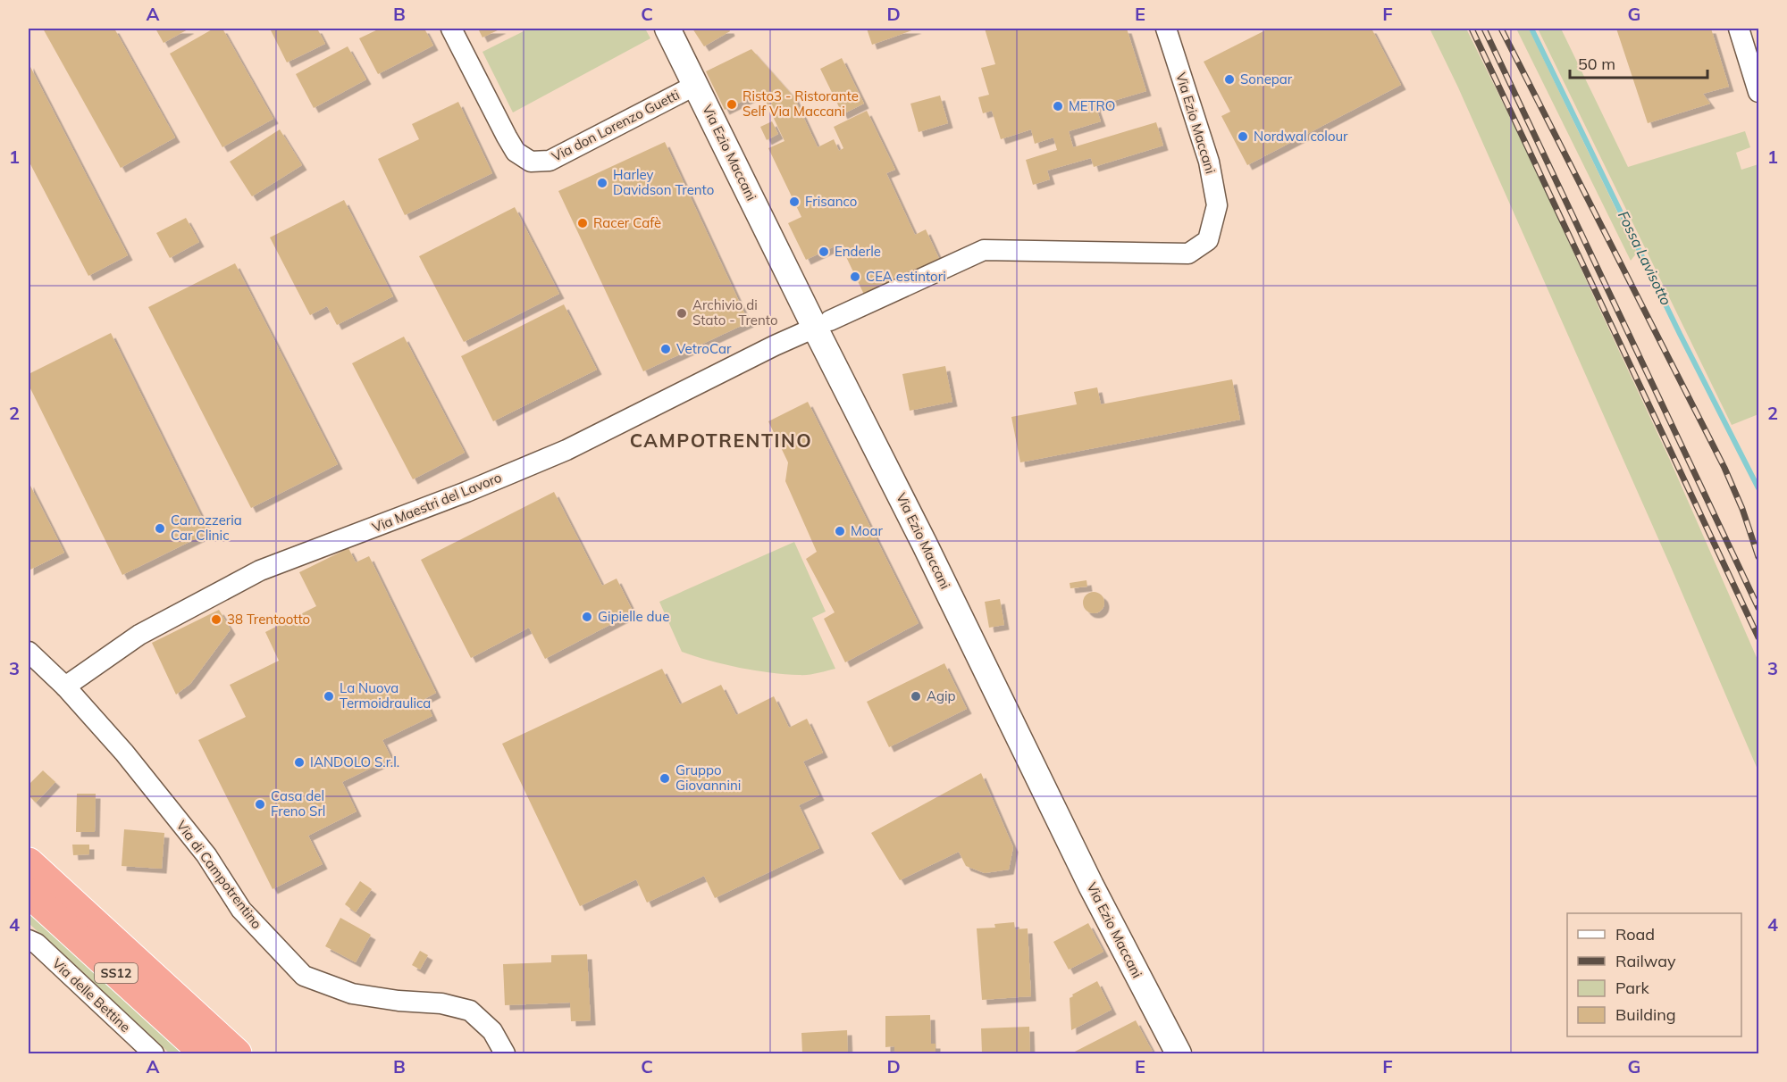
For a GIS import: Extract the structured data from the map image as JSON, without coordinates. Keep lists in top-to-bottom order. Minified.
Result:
{"streets":{"highway":["SS12"],"street":["Via Ezio Maccani","Via don Lorenzo Guetti","Via Maestri del Lavoro","Via di Campotrentino","Via delle Bettine"]},"crossings":[["Via Ezio Maccani","Via don Lorenzo Guetti"],["Via Ezio Maccani","Via Maestri del Lavoro"],["Via Maestri del Lavoro","Via di Campotrentino"]],"districts":["CAMPOTRENTINO"],"water":["Fossa Lavisotto"],"places":["Sonepar","Risto3 - Ristorante Self Via Maccani","METRO","Nordwal colour","Harley Davidson Trento","Frisanco","Racer Cafè","Enderle","CEA estintori","Archivio di Stato - Trento","VetroCar","Carrozzeria Car Clinic","Moar","Gipielle due","38 Trentootto","La Nuova Termoidraulica","Agip","IANDOLO S.r.l.","Gruppo Giovannini","Casa del Freno Srl"],"legend":["Road","Railway","Park","Building"],"scale_bar":"50 m","grid":{"columns":["A","B","C","D","E","F","G"],"rows":["1","2","3","4"]}}
